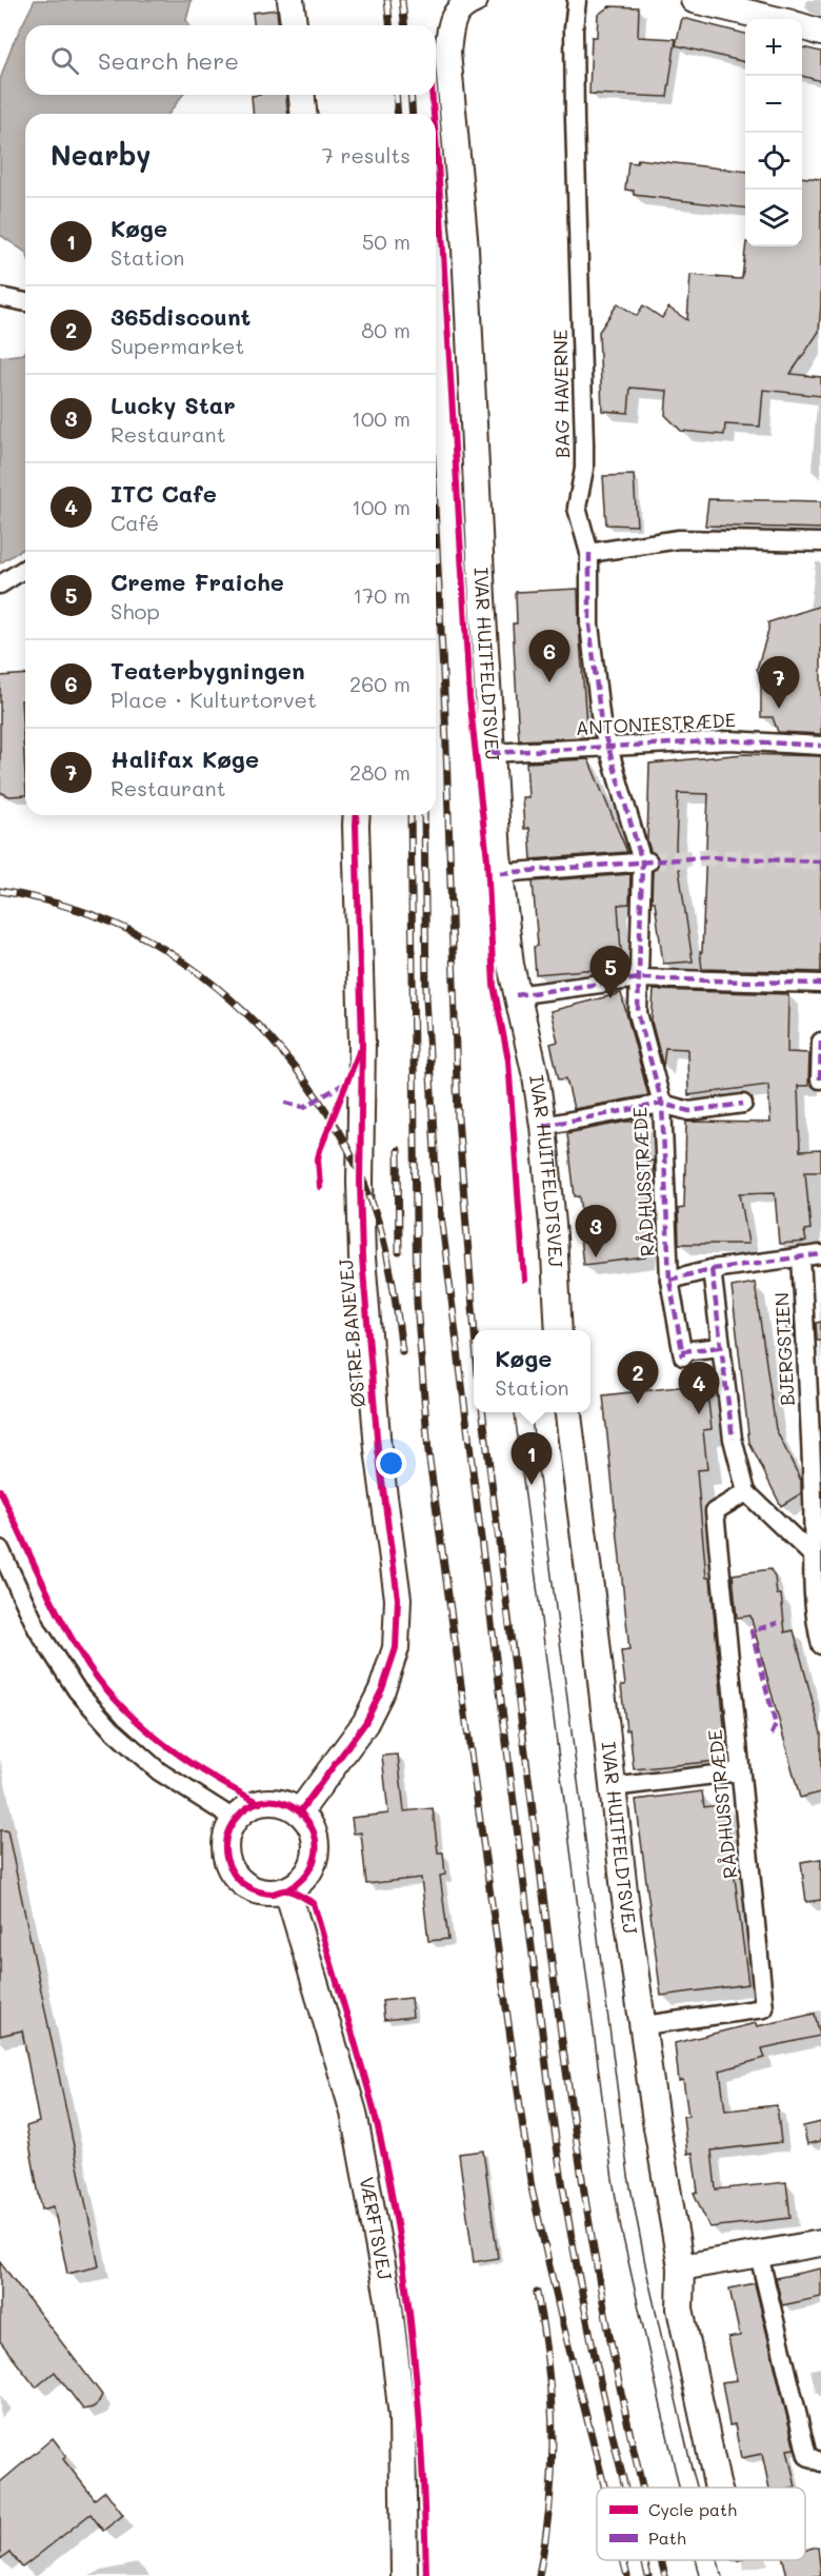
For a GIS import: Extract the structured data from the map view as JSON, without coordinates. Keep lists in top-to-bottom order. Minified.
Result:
{"streets":{"street":["BAG HAVERNE","IVAR HUITFELDTSVEJ","ANTONIESTRÆDE","RÅDHUSSTRÆDE","ØSTRE BANEVEJ","BJERGSTIEN","VÆRFTSVEJ"]},"crossings":[["BAG HAVERNE","ANTONIESTRÆDE"],["BAG HAVERNE","RÅDHUSSTRÆDE"],["IVAR HUITFELDTSVEJ","ANTONIESTRÆDE"],["IVAR HUITFELDTSVEJ","RÅDHUSSTRÆDE"],["ANTONIESTRÆDE","RÅDHUSSTRÆDE"],["ØSTRE BANEVEJ","VÆRFTSVEJ"]],"legend":["Cycle path","Path"],"page":{"map_buttons":["+","−"],"search":"Search here","heading":["Nearby","7 results"],"list":[{"mark":"1","name":"Køge","note":"Station","value":"50 m"},{"mark":"2","name":"365discount","note":"Supermarket","value":"80 m"},{"mark":"3","name":"Lucky Star","note":"Restaurant","value":"100 m"},{"mark":"4","name":"ITC Cafe","note":"Café","value":"100 m"},{"mark":"5","name":"Creme Fraiche","note":"Shop","value":"170 m"},{"mark":"6","name":"Teaterbygningen","note":"Place · Kulturtorvet","value":"260 m"},{"mark":"7","name":"Halifax Køge","note":"Restaurant","value":"280 m"}],"pins":["6","7","5","3","2","4","1"],"popup":["Køge","Station"]}}
